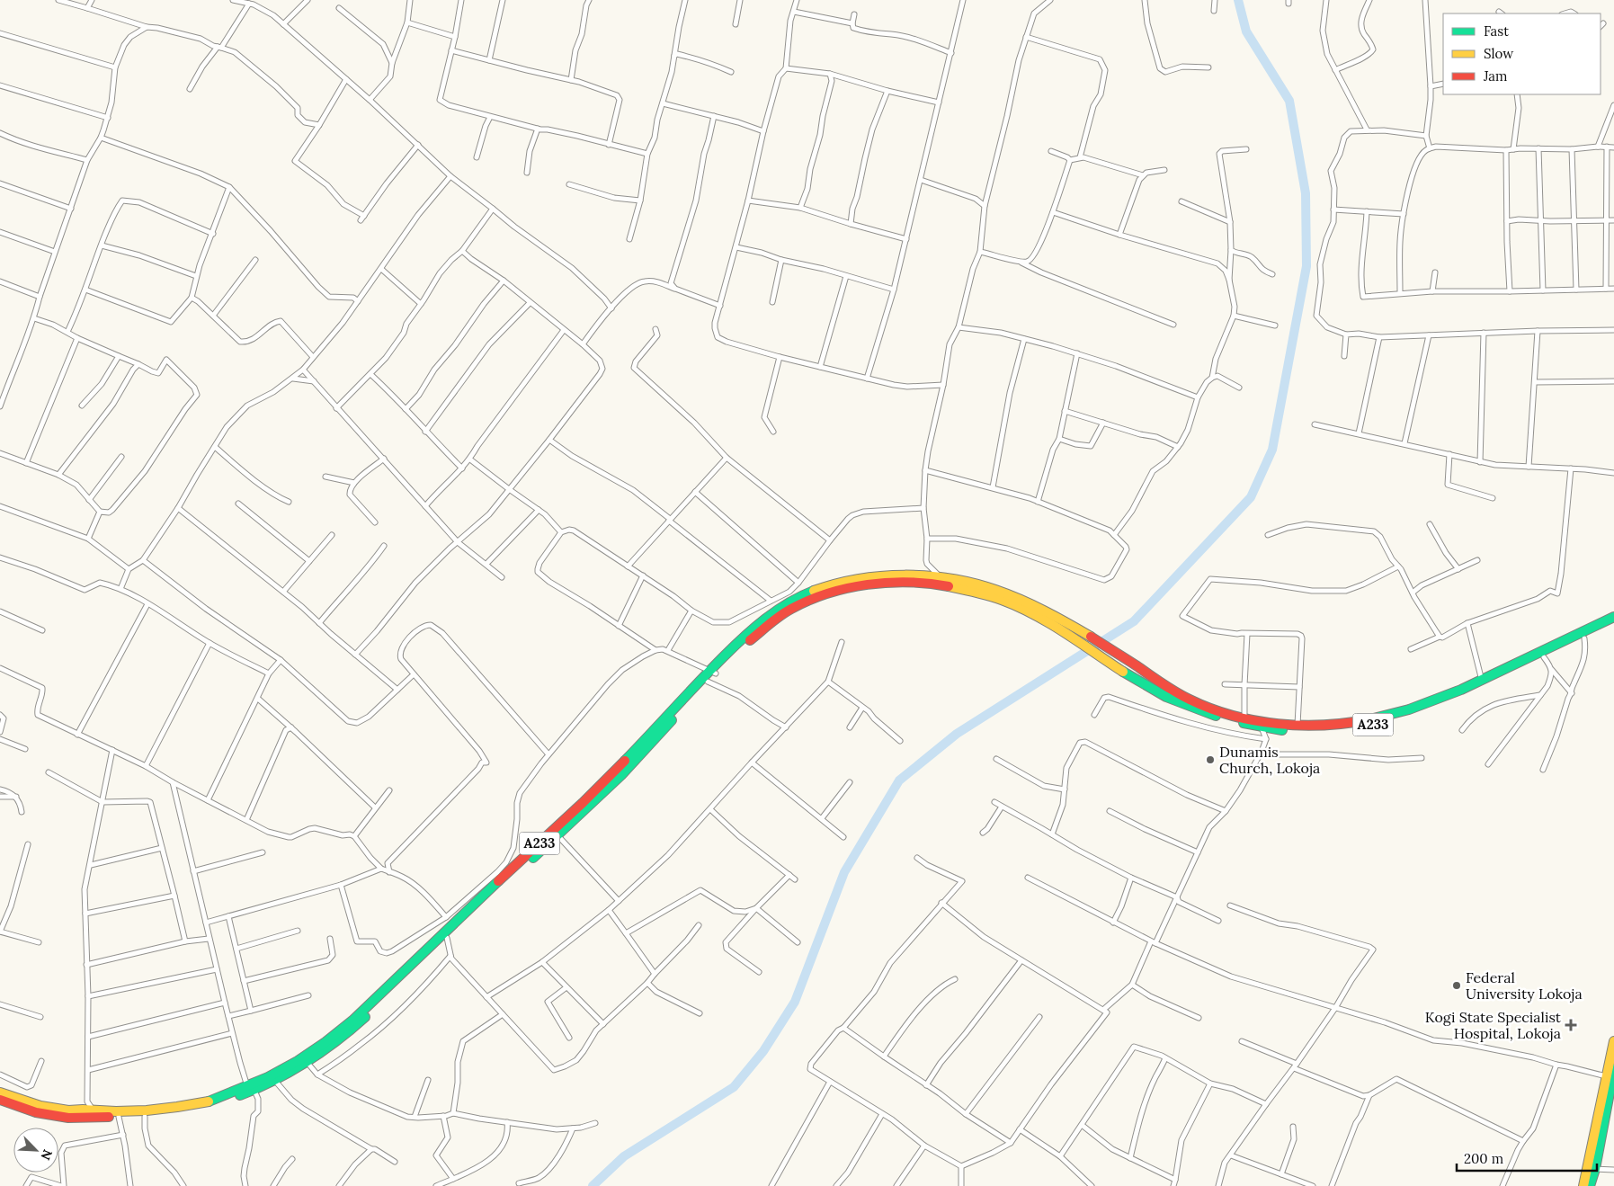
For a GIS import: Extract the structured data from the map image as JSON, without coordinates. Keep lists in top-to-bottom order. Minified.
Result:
{"streets":{"highway":["A233"]},"places":{"other":["Dunamis Church, Lokoja","Federal University Lokoja"],"health":["Kogi State Specialist Hospital, Lokoja"]},"legend":["Fast","Slow","Jam"],"scale_bar":"200 m","north":"bottom right"}
